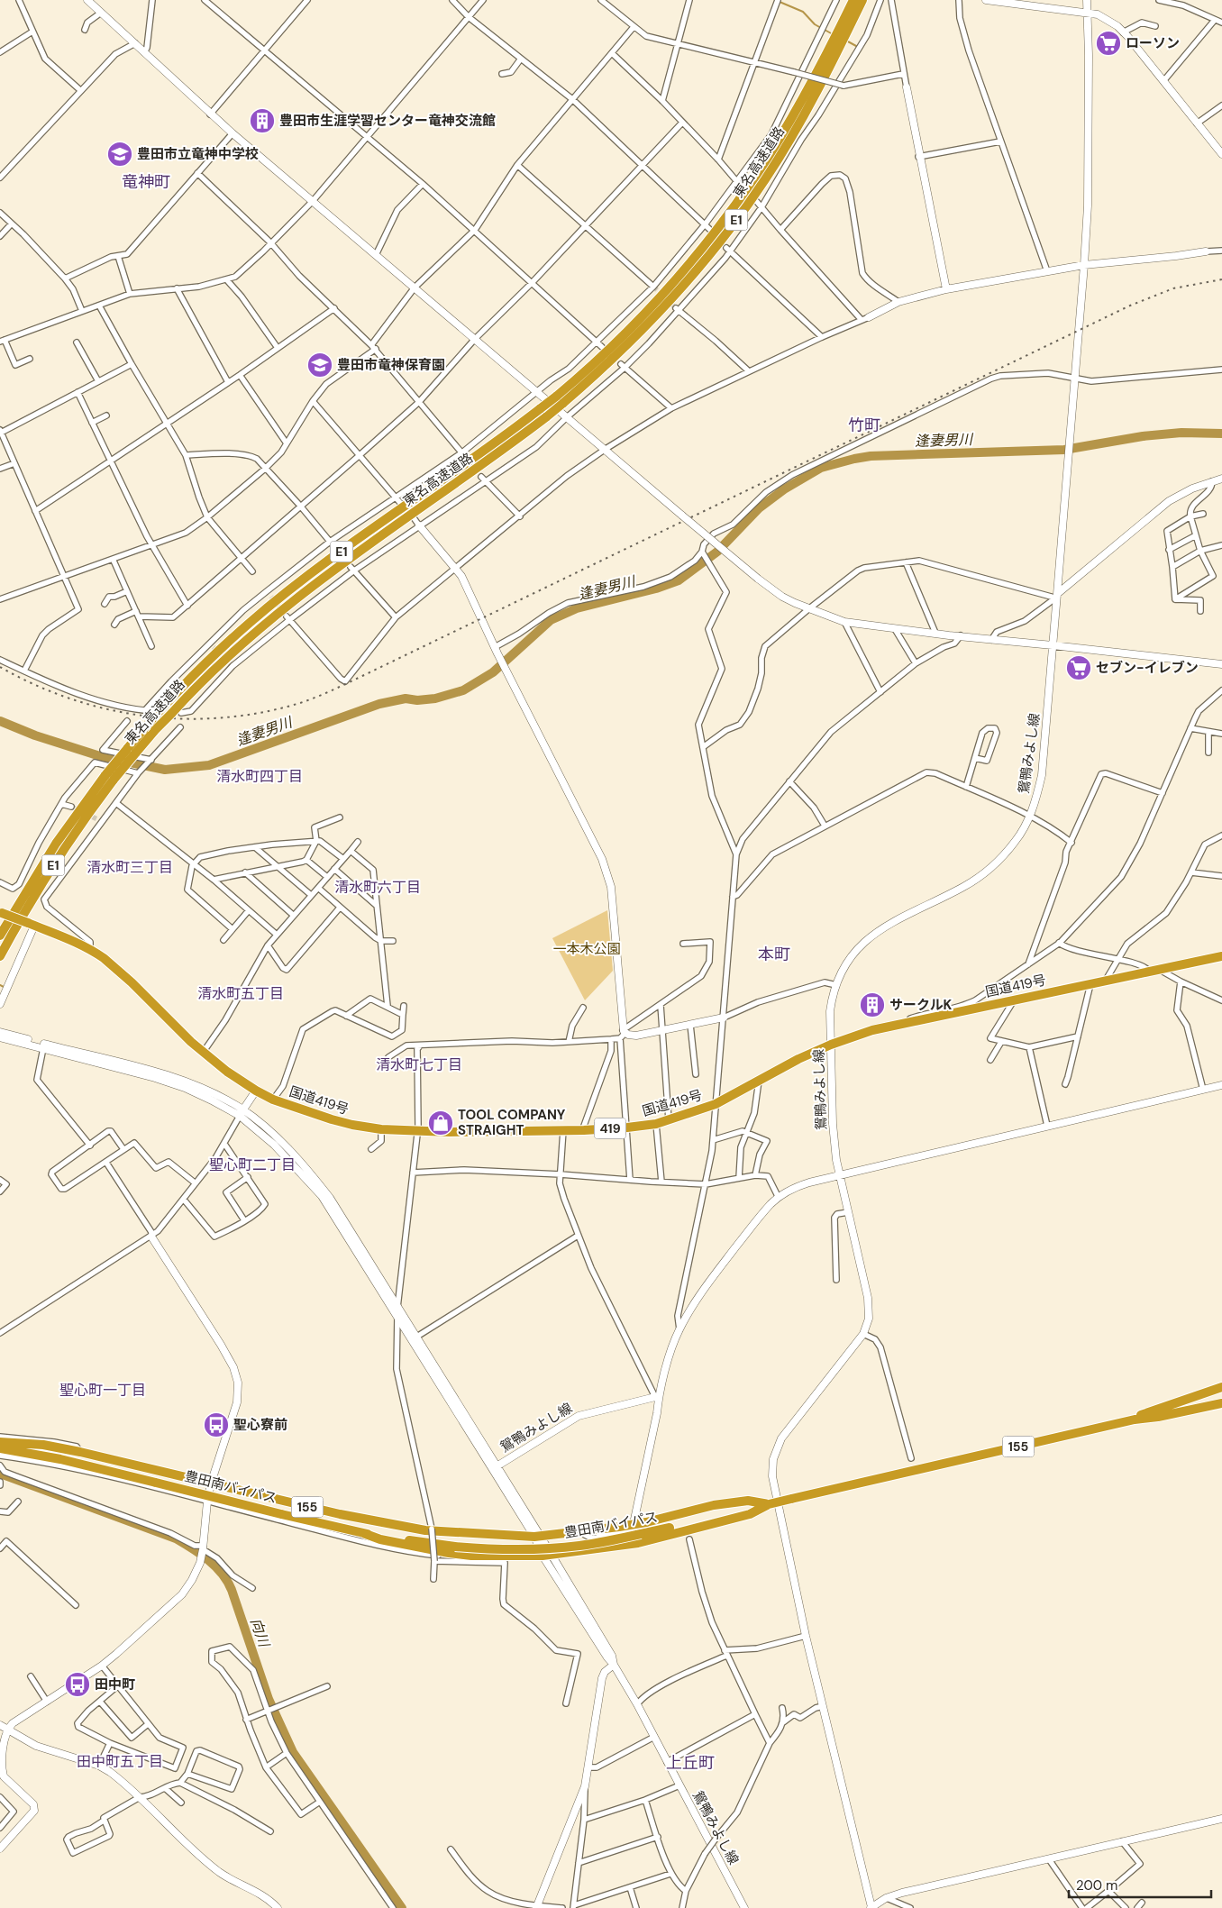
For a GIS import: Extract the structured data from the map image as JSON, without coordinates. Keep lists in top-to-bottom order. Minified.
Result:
{"streets":{"highway":["東名高速道路","E1","国道419号","419","155","豊田南バイパス"],"street":["鴛鴨みよし線"]},"crossings":[["鴛鴨みよし線","国道419号"],["鴛鴨みよし線","155"],["155","豊田南バイパス"]],"districts":["竜神町","竹町","清水町四丁目","清水町三丁目","清水町六丁目","本町","清水町五丁目","清水町七丁目","聖心町二丁目","聖心町一丁目","田中町五丁目","上丘町"],"water":["逢妻男川","向川"],"parks":["一本木公園"],"places":{"supermarket":["ローソン","セブン-イレブン"],"building":["豊田市生涯学習センター竜神交流館","サークルK"],"school or university":["豊田市立竜神中学校","豊田市竜神保育園"],"shop":["TOOL COMPANY STRAIGHT"],"bus stop":["聖心寮前","田中町"]},"scale_bar":"200 m"}
